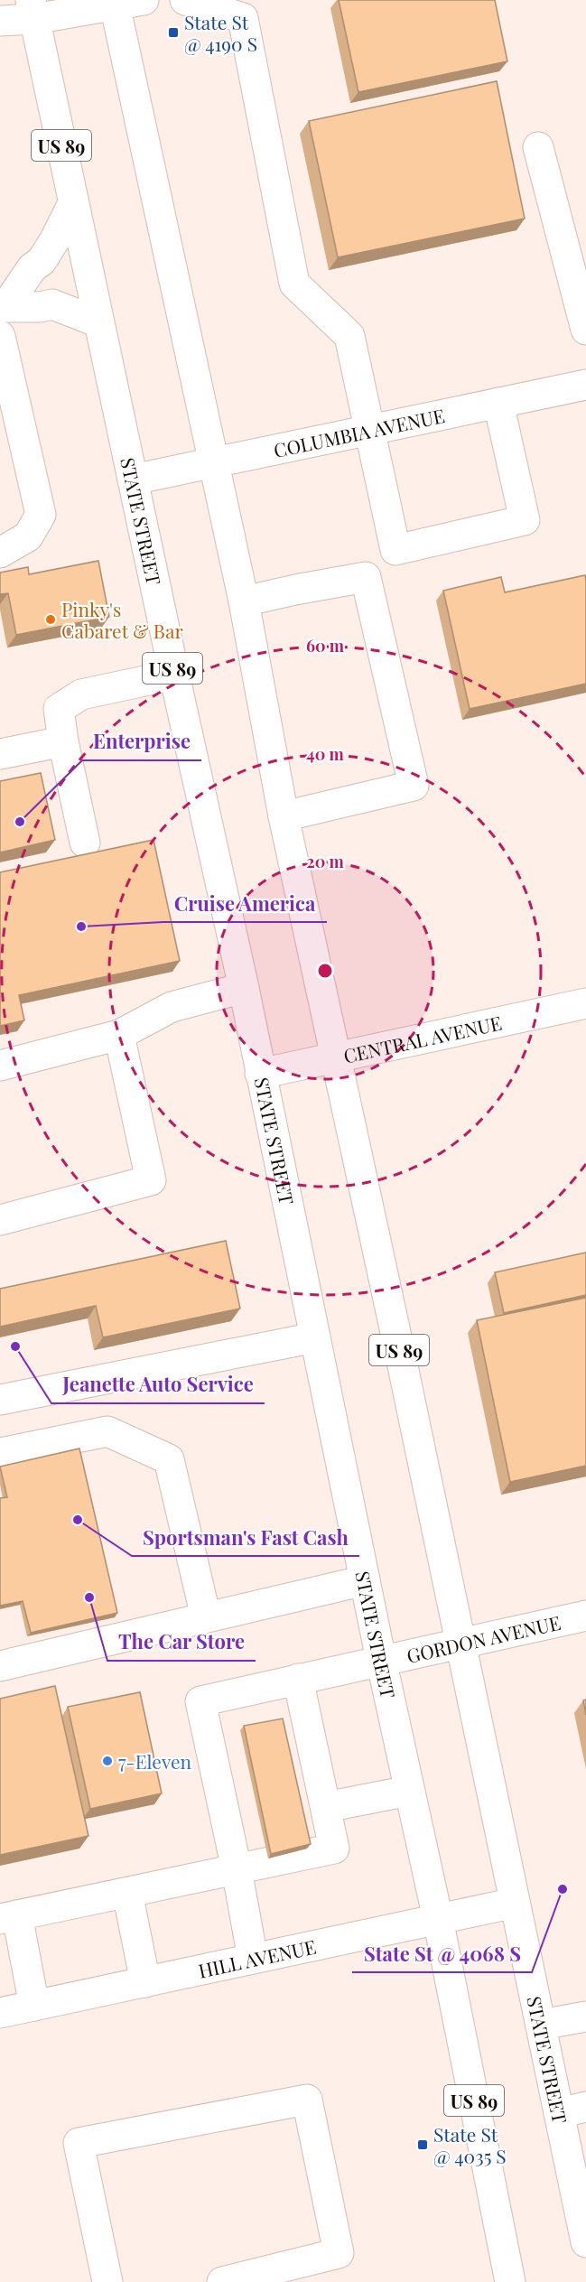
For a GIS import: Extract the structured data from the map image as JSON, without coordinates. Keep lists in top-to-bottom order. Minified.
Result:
{"streets":{"main road":["US 89","COLUMBIA AVENUE","STATE STREET","CENTRAL AVENUE","GORDON AVENUE","HILL AVENUE"]},"crossings":[["COLUMBIA AVENUE","STATE STREET"],["STATE STREET","CENTRAL AVENUE"],["STATE STREET","GORDON AVENUE"],["STATE STREET","HILL AVENUE"]],"places":{"transit":["State St @ 4190 S","State St @ 4035 S"],"other":["Pinky's Cabaret & Bar","Enterprise","Cruise America","Jeanette Auto Service","Sportsman's Fast Cash","The Car Store","7-Eleven","State St @ 4068 S"]},"rings":["60 m","40 m","20 m"]}
